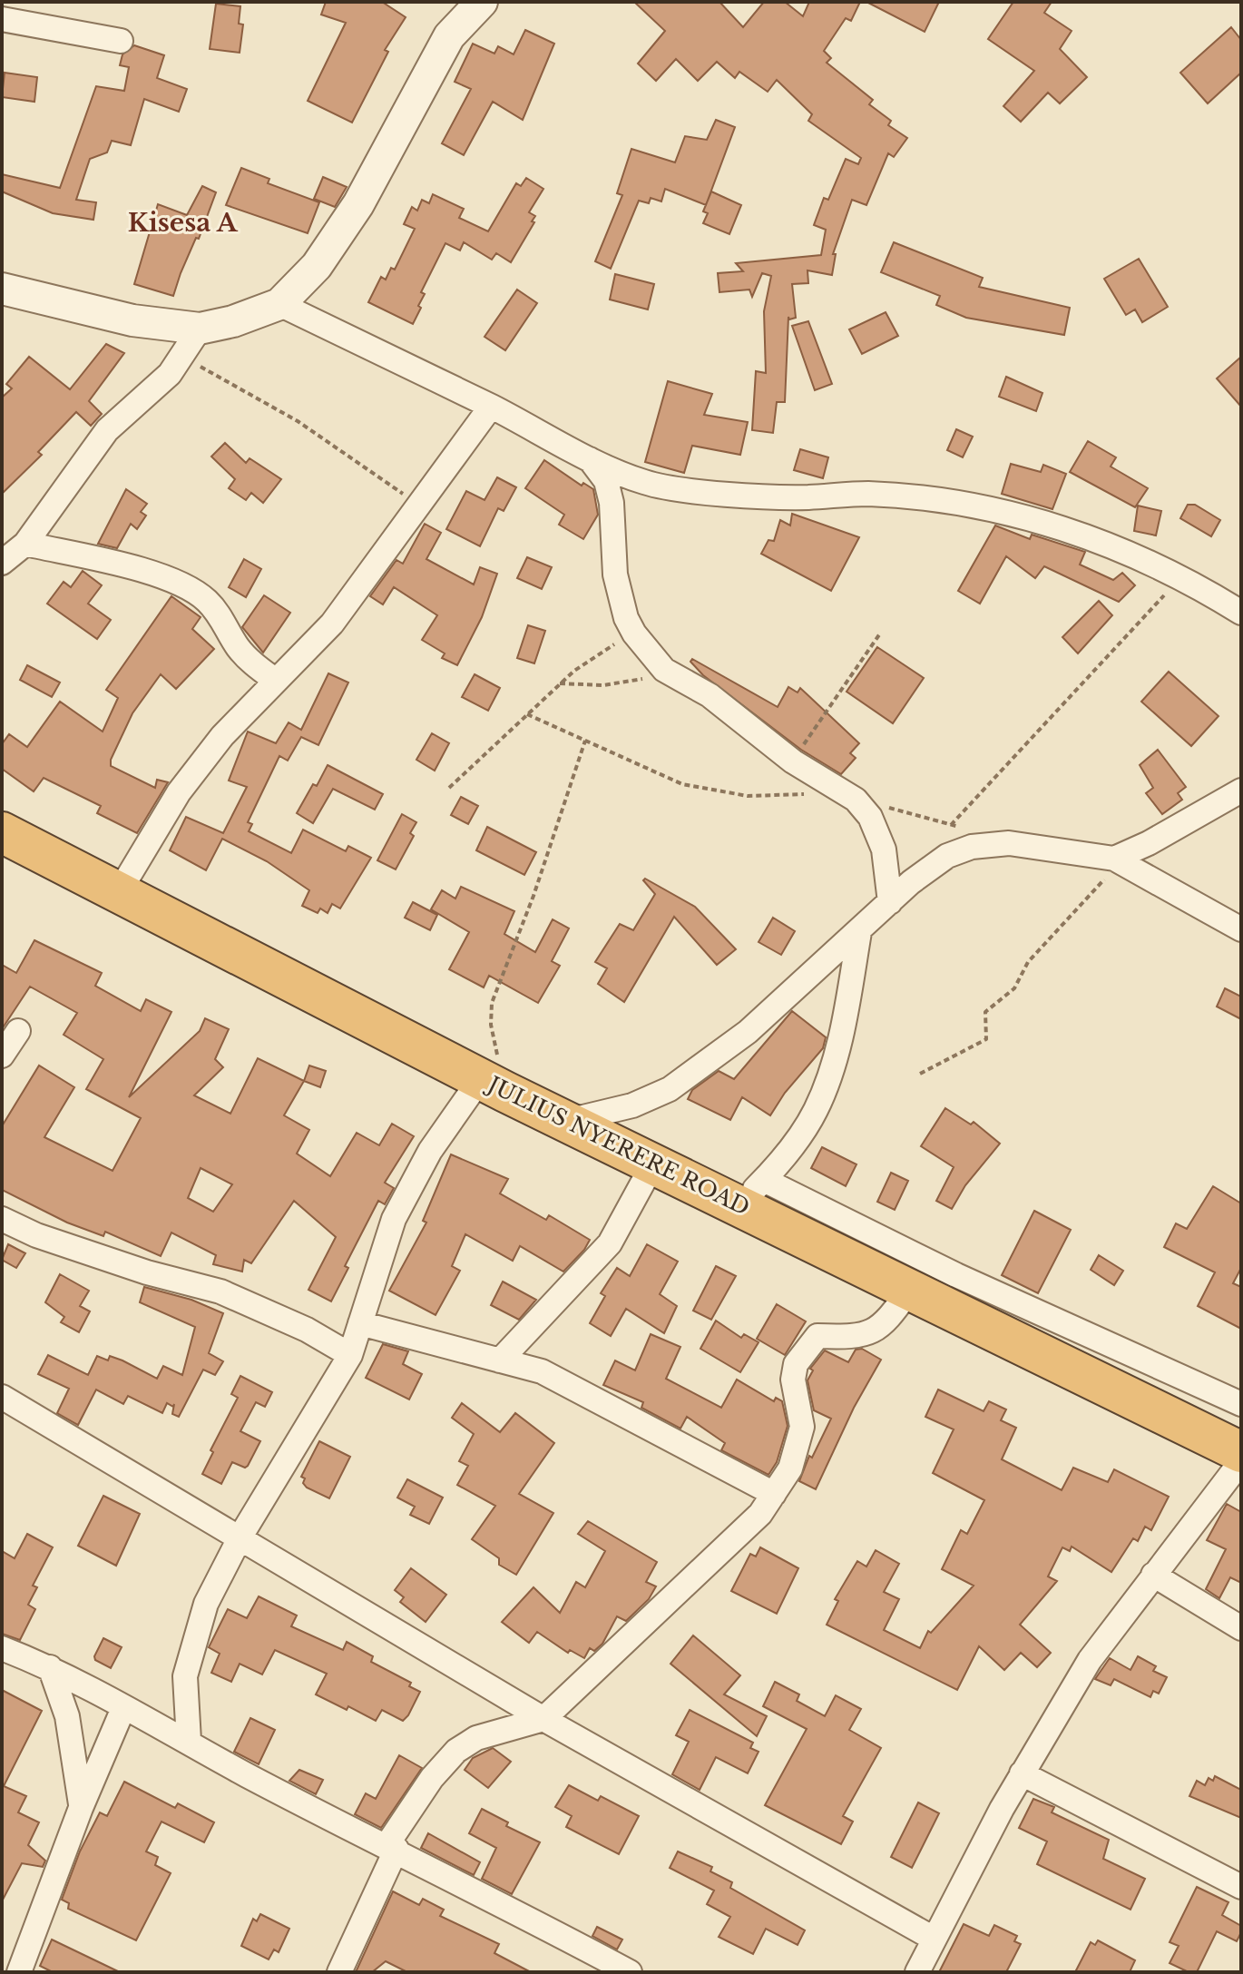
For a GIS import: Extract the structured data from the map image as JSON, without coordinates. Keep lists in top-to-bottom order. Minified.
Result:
{"streets":{"highway":["JULIUS NYERERE ROAD"]},"districts":["Kisesa A"]}
